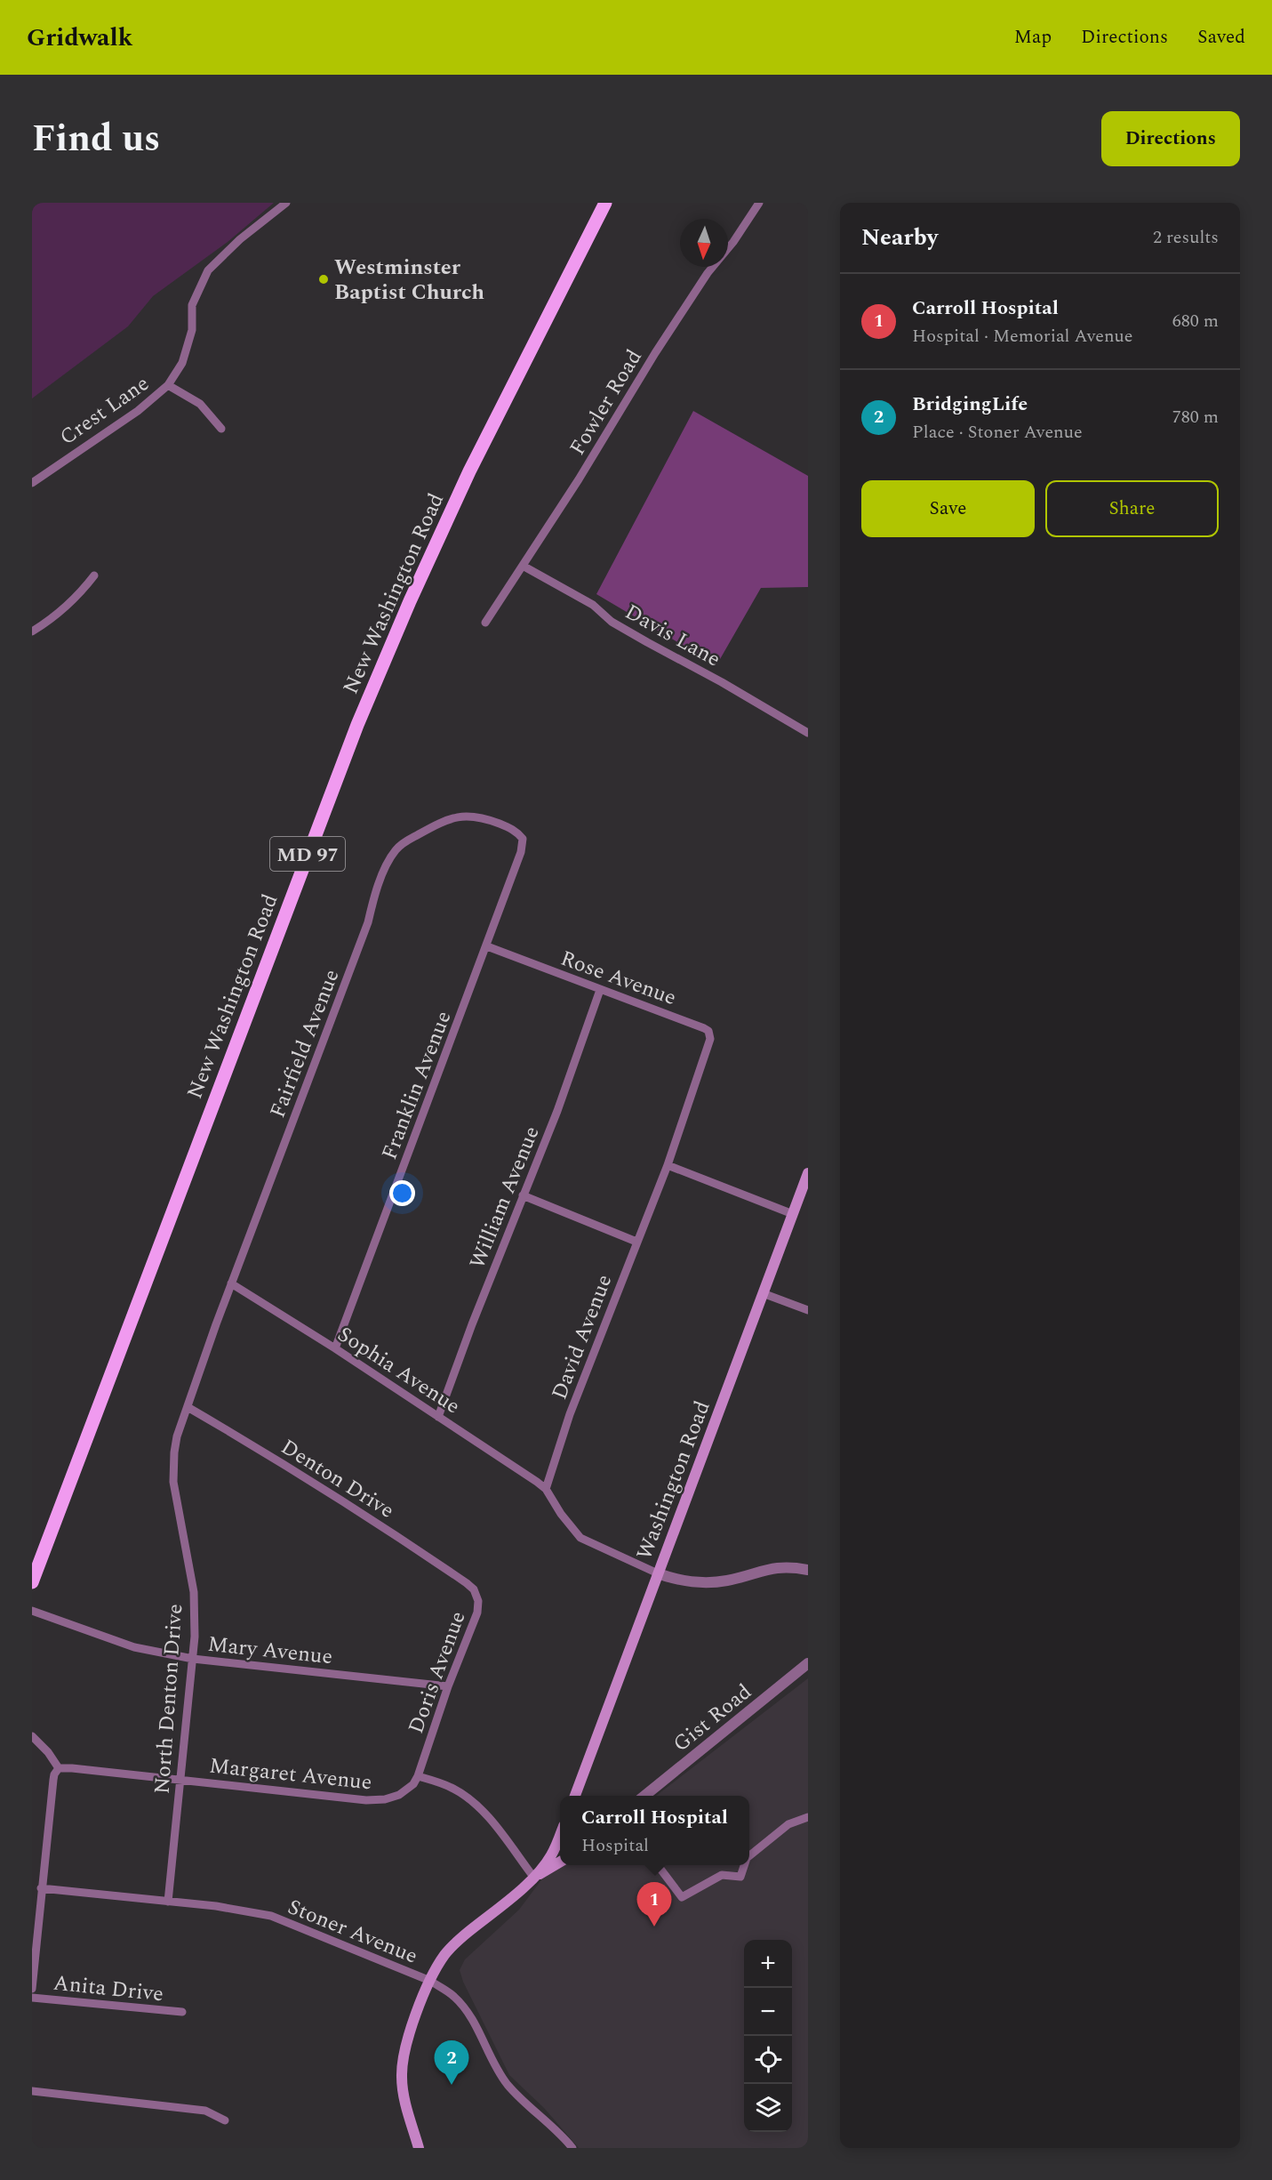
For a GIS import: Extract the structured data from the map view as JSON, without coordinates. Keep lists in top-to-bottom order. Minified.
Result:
{"streets":{"main road":["New Washington Road","MD 97","Washington Road"],"street":["Fowler Road","Crest Lane","Davis Lane","Rose Avenue","Fairfield Avenue","Franklin Avenue","William Avenue","David Avenue","Sophia Avenue","Denton Drive","Mary Avenue","Doris Avenue","North Denton Drive","Gist Road","Margaret Avenue","Stoner Avenue","Anita Drive"]},"crossings":[["Fowler Road","Davis Lane"],["Rose Avenue","Franklin Avenue"],["Rose Avenue","William Avenue"],["Rose Avenue","David Avenue"],["Fairfield Avenue","Franklin Avenue"],["Fairfield Avenue","Sophia Avenue"],["Fairfield Avenue","Denton Drive"],["Fairfield Avenue","North Denton Drive"],["Franklin Avenue","Sophia Avenue"],["William Avenue","Sophia Avenue"],["David Avenue","Sophia Avenue"],["Denton Drive","Doris Avenue"],["Denton Drive","North Denton Drive"],["Mary Avenue","Doris Avenue"],["Mary Avenue","North Denton Drive"],["Doris Avenue","Margaret Avenue"],["North Denton Drive","Margaret Avenue"],["North Denton Drive","Stoner Avenue"]],"places":["Westminster Baptist Church"],"north":"bottom","page":{"header":"Gridwalk","nav":["Map","Directions","Saved"],"title":"Find us","buttons":["Directions",["Save","Share"]],"heading":["Nearby","2 results"],"list":[{"mark":"1","name":"Carroll Hospital","note":"Hospital · Memorial Avenue","value":"680 m"},{"mark":"2","name":"BridgingLife","note":"Place · Stoner Avenue","value":"780 m"}],"popup":["Carroll Hospital","Hospital"],"pins":["1","2"],"map_buttons":["+","−"]}}
